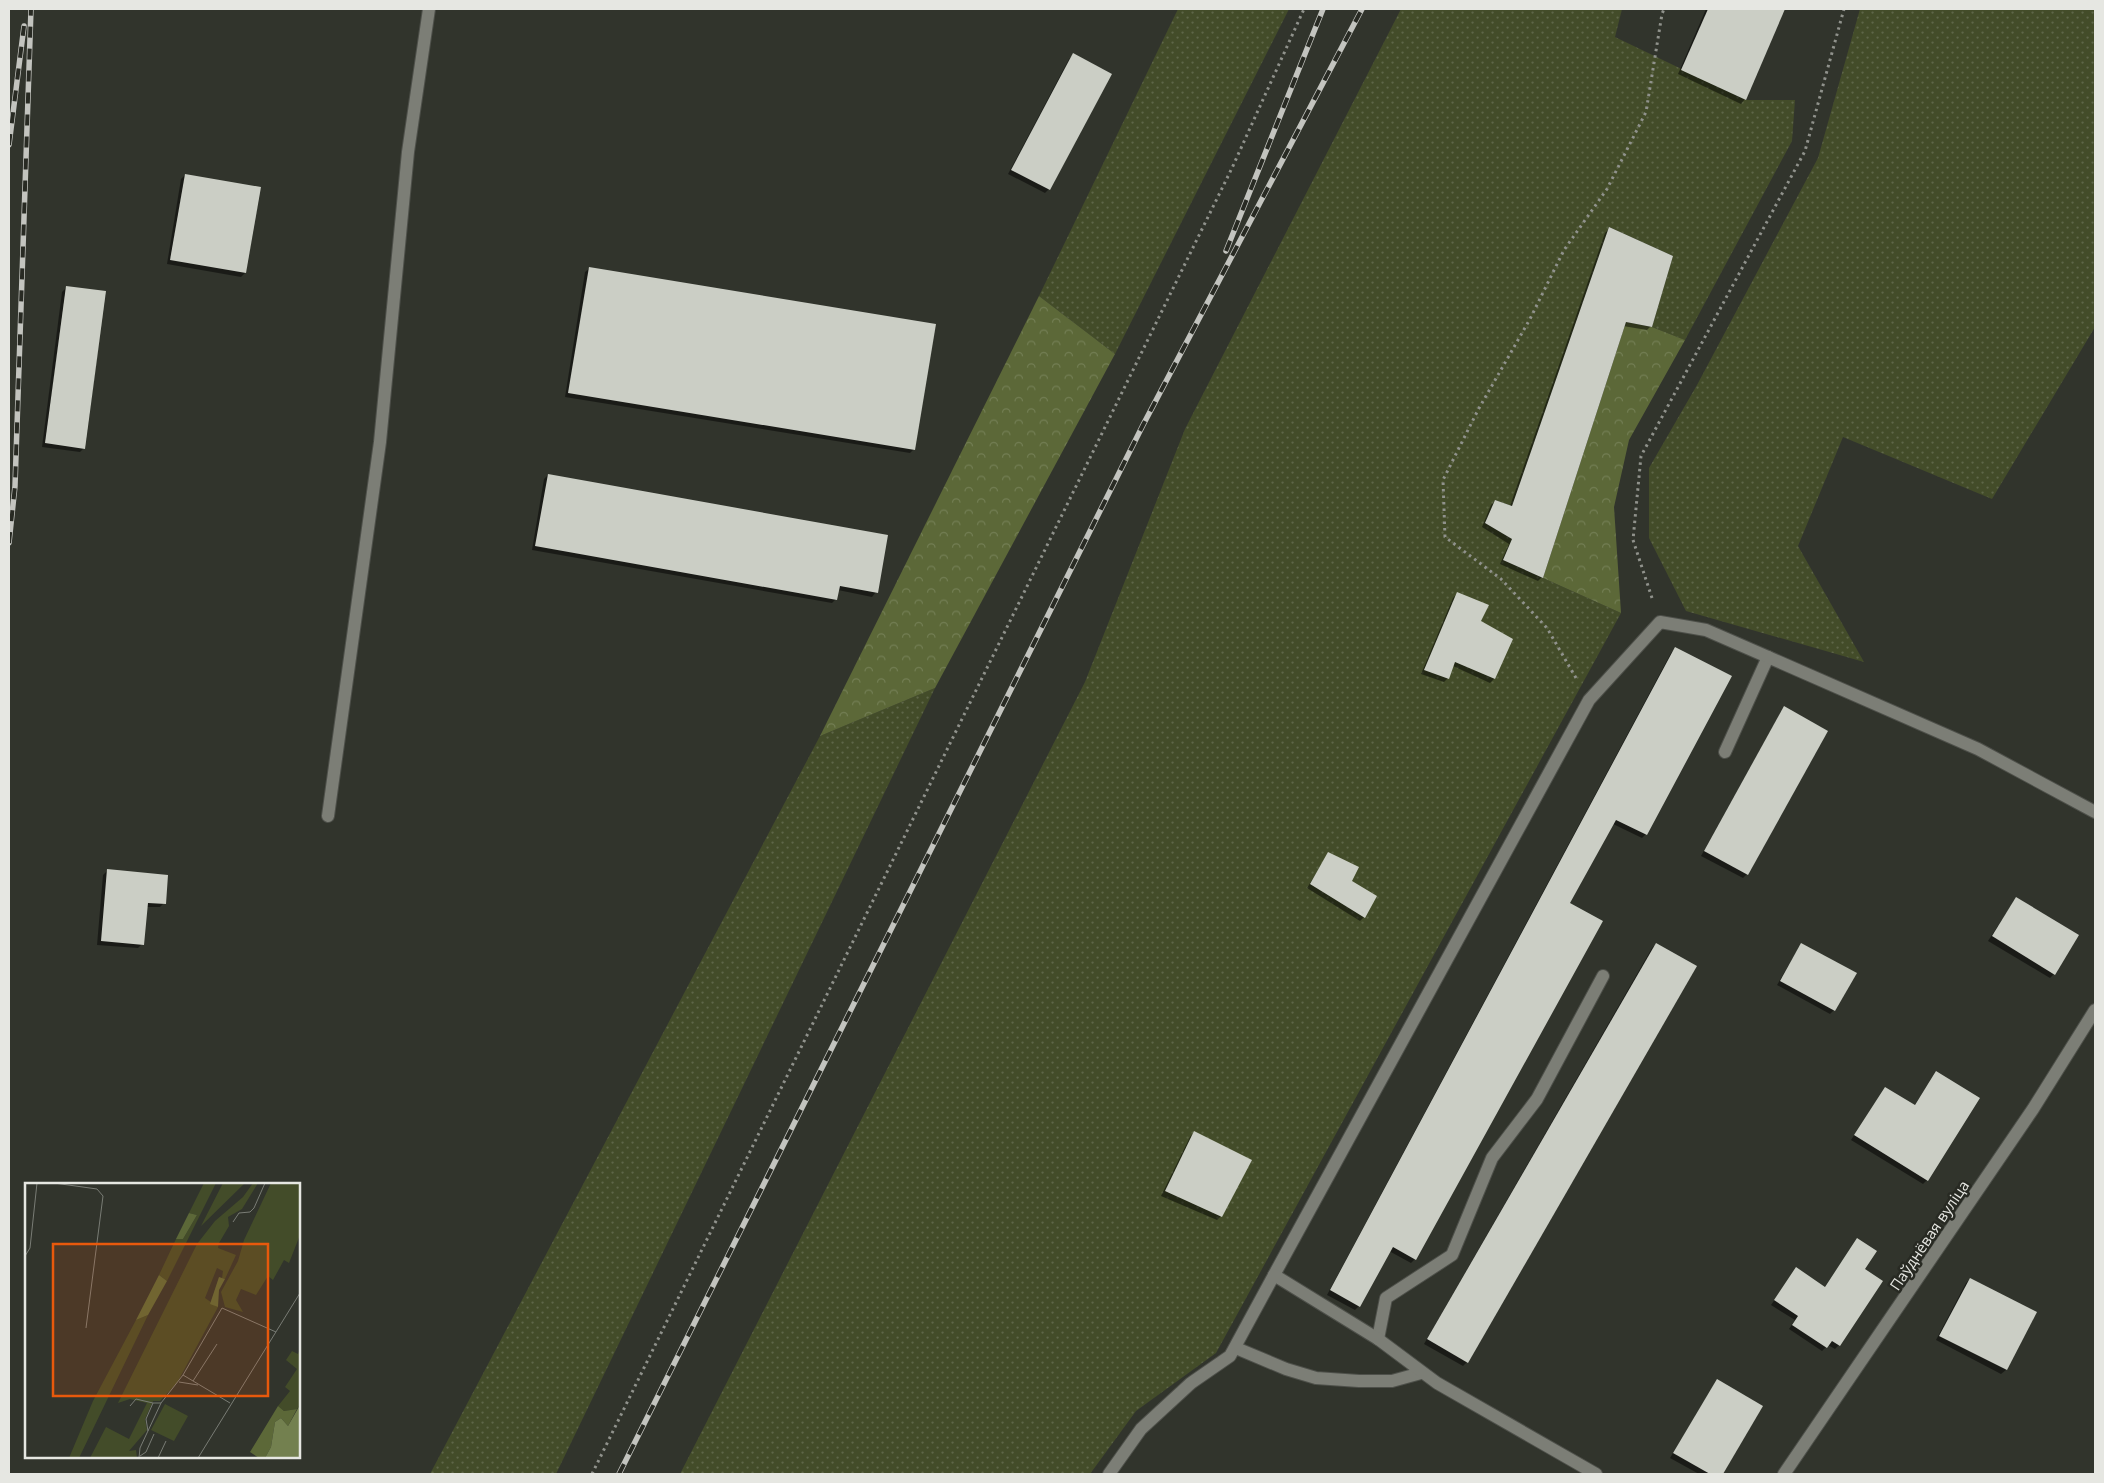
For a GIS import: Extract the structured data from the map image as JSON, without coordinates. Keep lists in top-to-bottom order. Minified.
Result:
{"streets":{"street":["Паўднёвая вуліца"]}}
